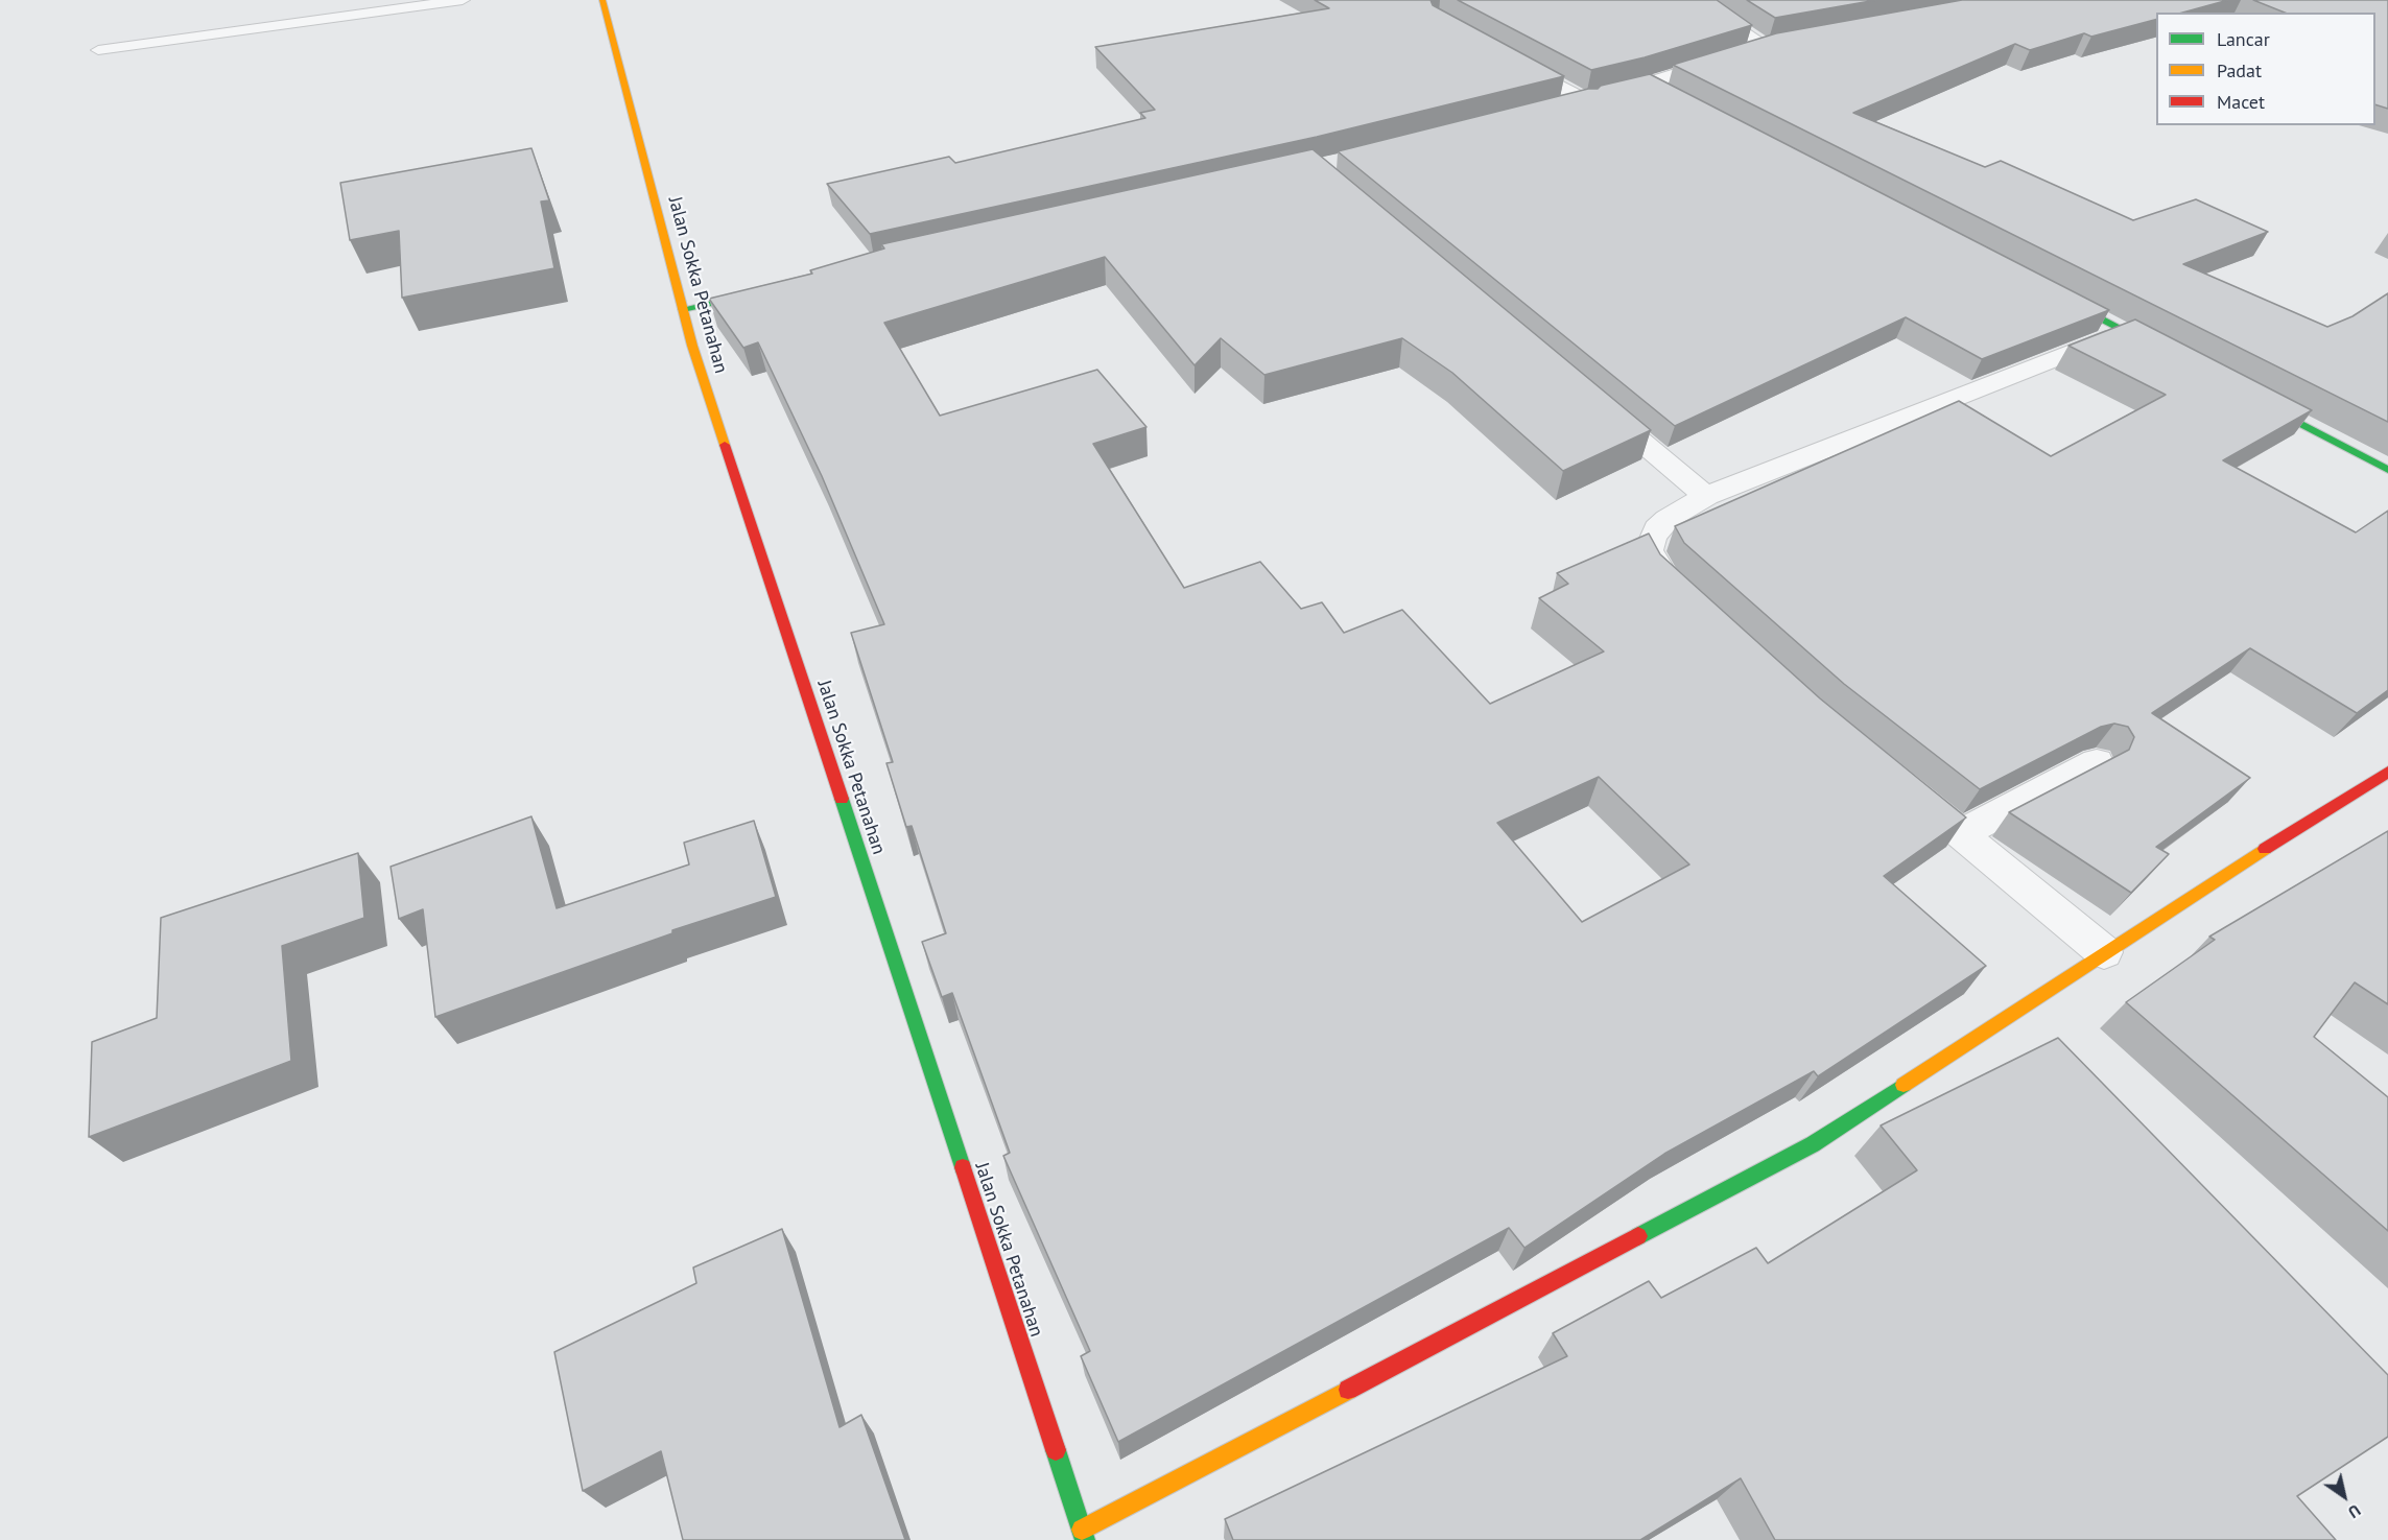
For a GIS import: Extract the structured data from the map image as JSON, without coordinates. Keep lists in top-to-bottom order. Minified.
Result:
{"streets":{"street":["Jalan Sokka Petanahan"]},"legend":["Lancar","Padat","Macet"],"north":"bottom right"}
